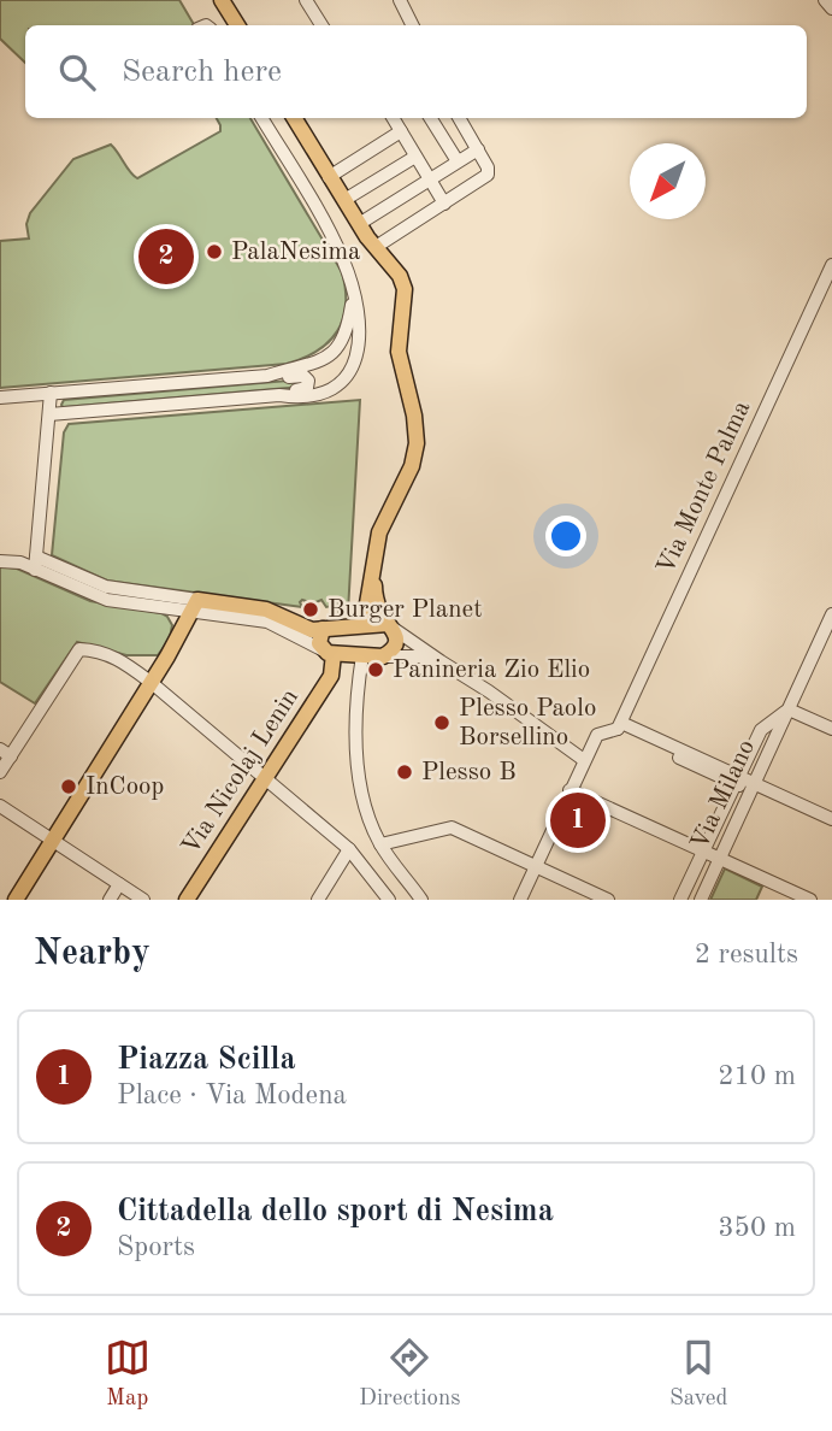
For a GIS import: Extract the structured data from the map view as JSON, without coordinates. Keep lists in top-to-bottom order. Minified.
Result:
{"streets":{"main road":["Via Nicolaj Lenin"],"street":["Via Monte Palma","Via Milano"]},"places":["PalaNesima","Burger Planet","Panineria Zio Elio","Plesso Paolo Borsellino","Plesso B","InCoop"],"north":"bottom left","page":{"search":"Search here","pins":["2","1"],"heading":["Nearby","2 results"],"list":[{"mark":"1","name":"Piazza Scilla","note":"Place · Via Modena","value":"210 m"},{"mark":"2","name":"Cittadella dello sport di Nesima","note":"Sports","value":"350 m"}],"nav":["Map","Directions","Saved"]}}
